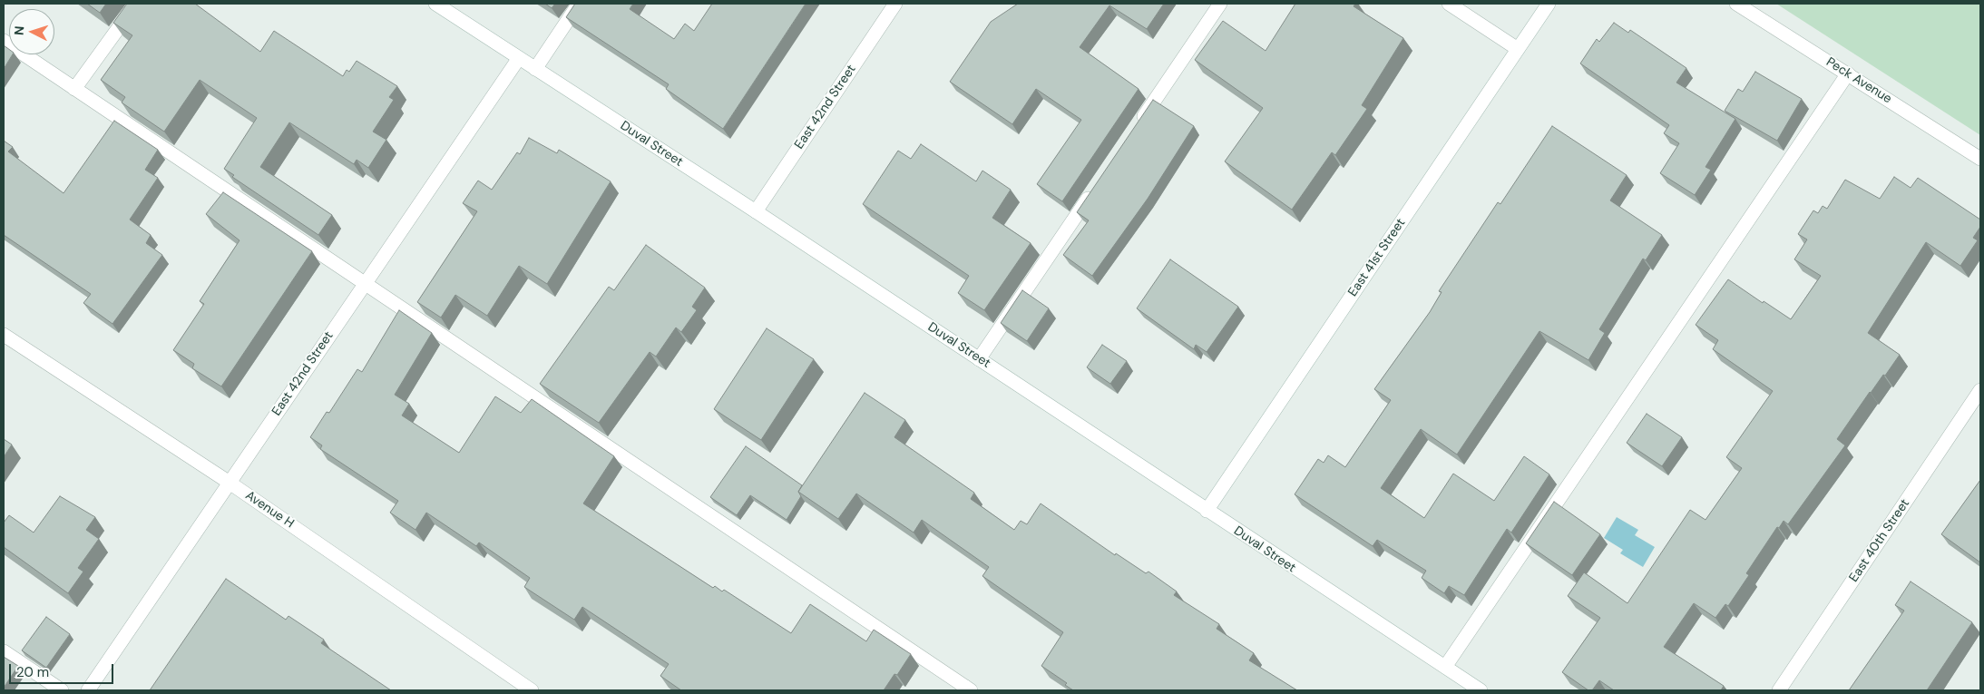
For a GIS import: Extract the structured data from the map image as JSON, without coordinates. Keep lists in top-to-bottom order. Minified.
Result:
{"streets":{"street":["Peck Avenue","East 42nd Street","Duval Street","East 41st Street","Avenue H","East 40th Street"]},"crossings":[["East 42nd Street","Duval Street"],["East 42nd Street","Avenue H"],["Duval Street","East 41st Street"]],"scale_bar":"20 m","north":"left"}
